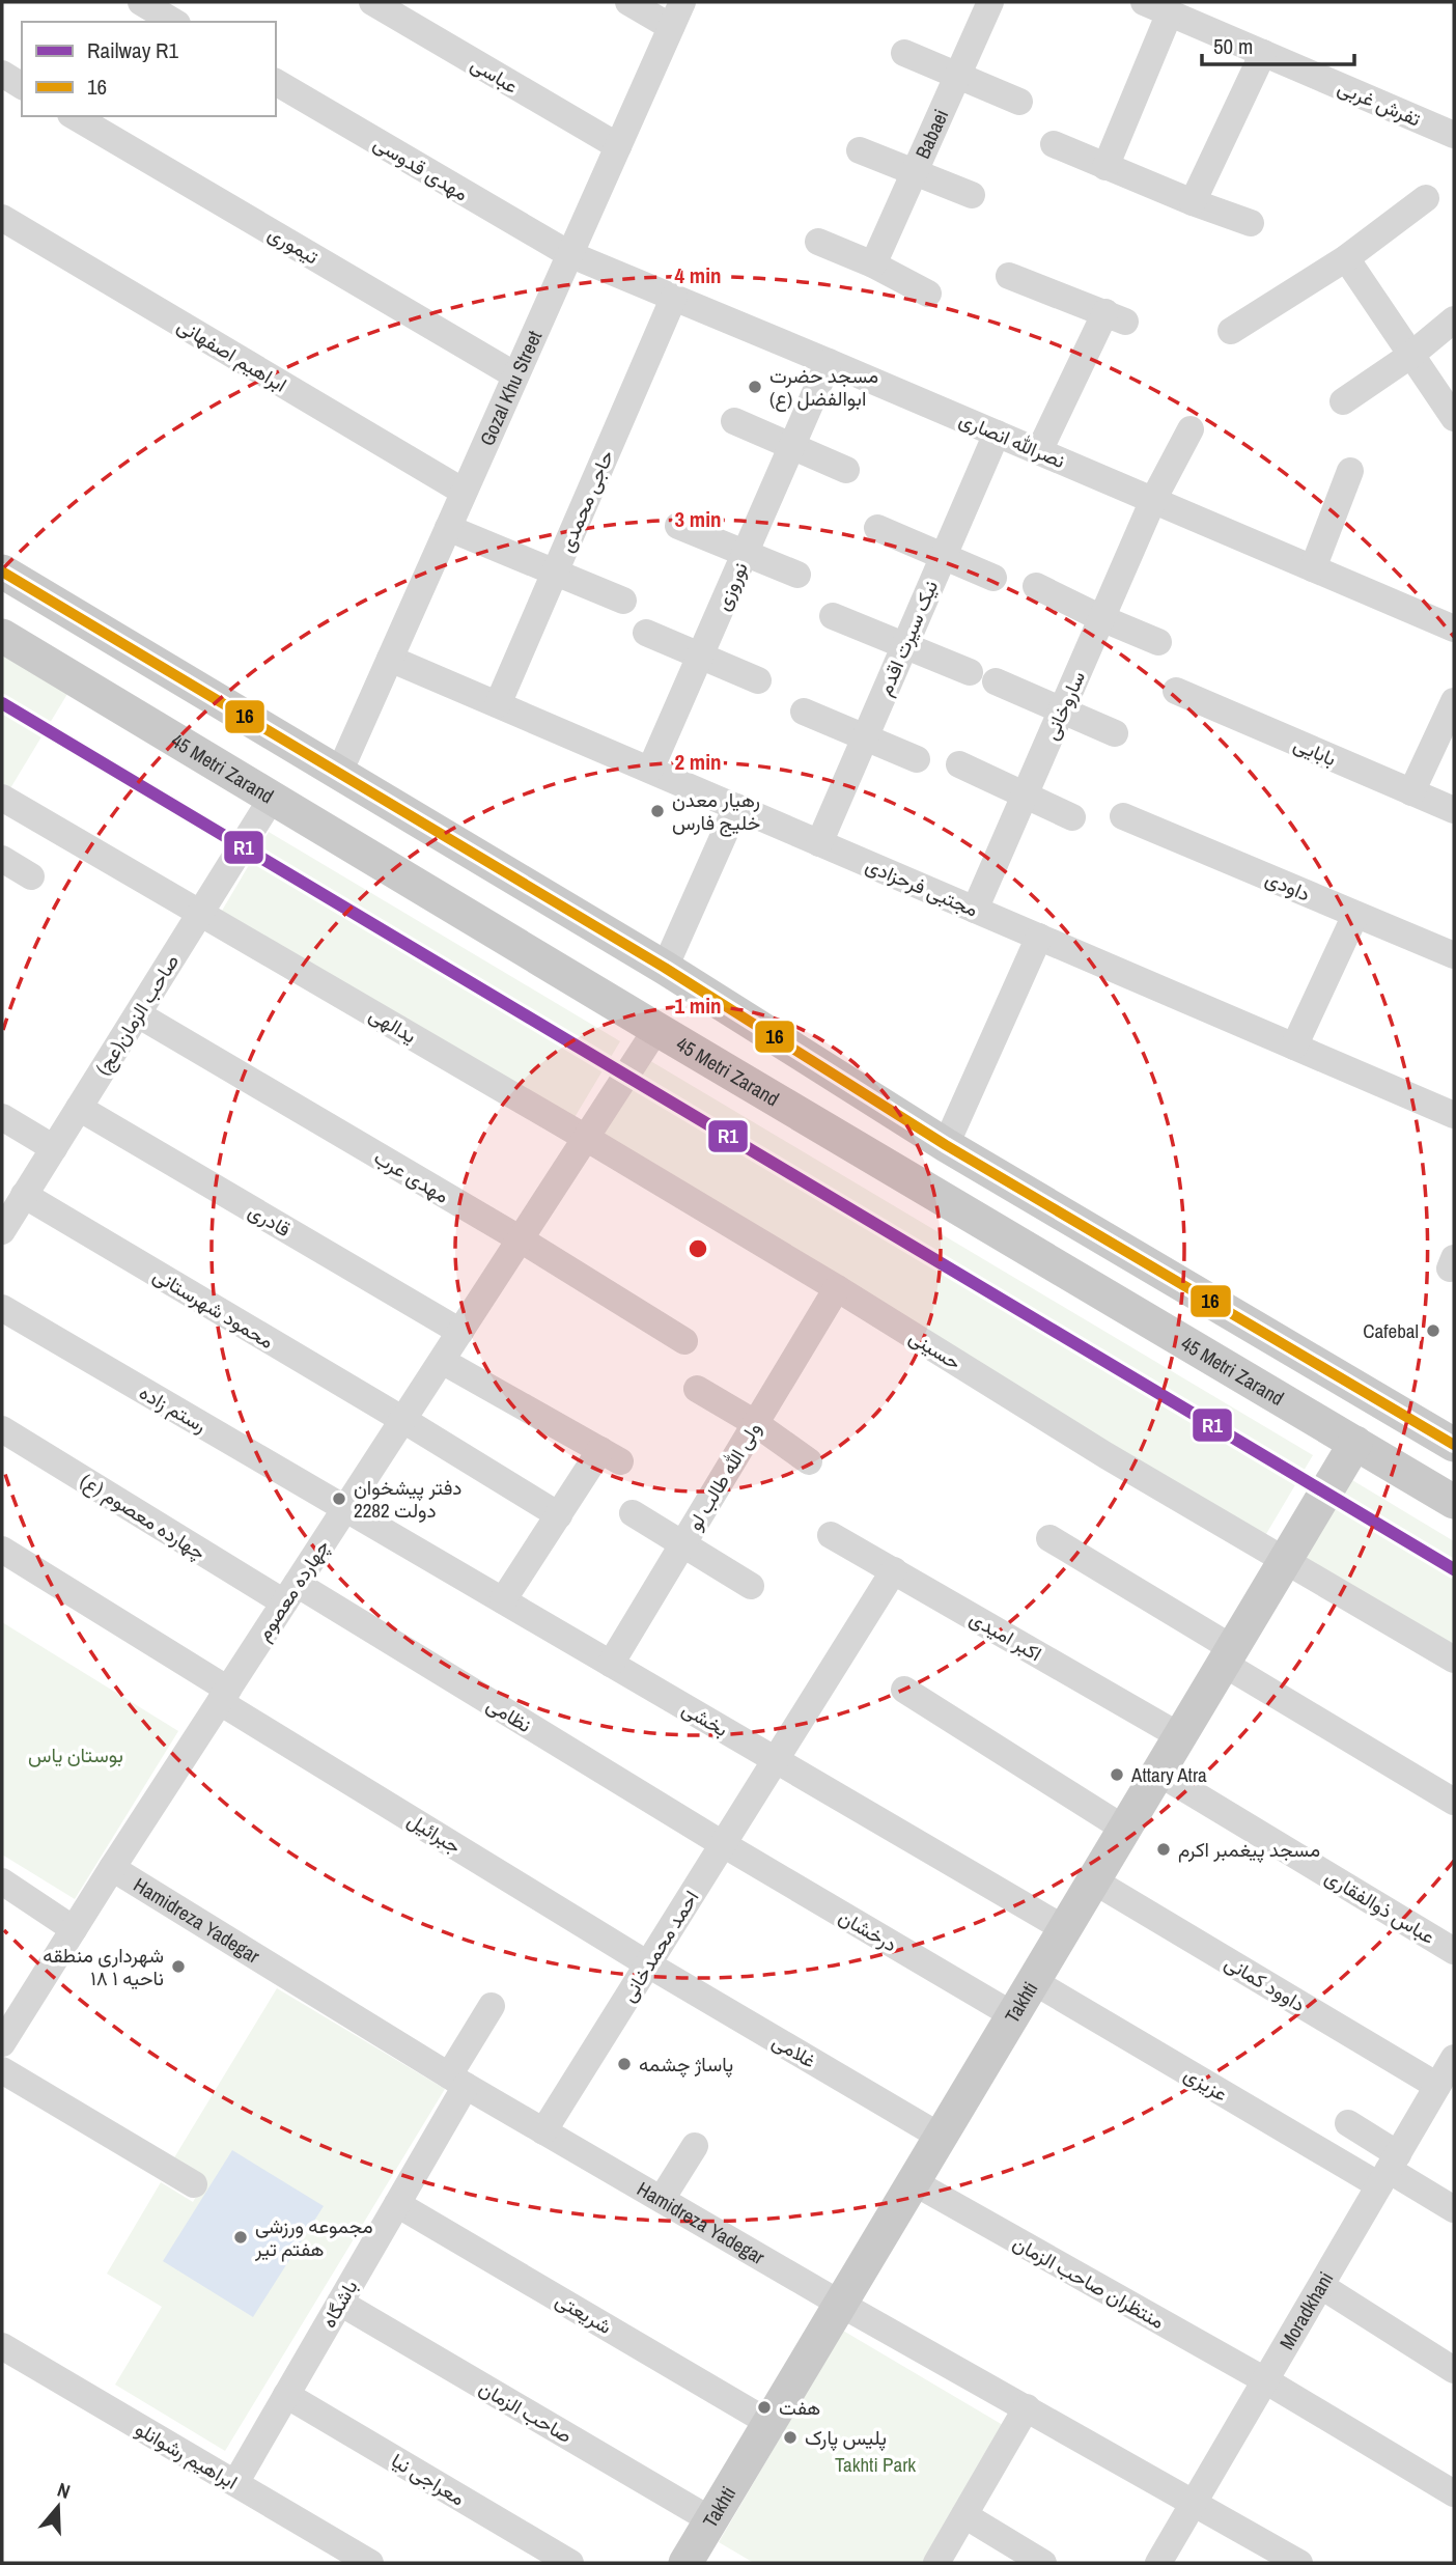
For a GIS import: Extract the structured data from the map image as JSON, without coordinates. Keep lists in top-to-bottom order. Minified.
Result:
{"streets":{"main road":["45 Metri Zarand","Takhti"],"street":["عباسی","تفرش غربی","Babaei","مهدی قدوسی","تیموری","ابراهیم اصفهانی","Gozal Khu Street","نصرالله انصاری","حاجی محمدی","نوروزی","نیک سیرت اقدم","ساروخانی","بابایی","داودی","مجتبی فرحزادی","صاحب الزمان(عج)","یدالهی","مهدی عرب","قادری","محمود شهرستانی","حسینی","رستم زاده","ولی الله طالب لو","چهارده معصوم (ع)","چهارده معصوم","اکبر امیدی","نظامی","بخشی","جبرائیل","عباس ذوالفقاری","Hamidreza Yadegar","درخشان","احمد محمدخانی","داوود کمانی","غلامی","عزیزی","منتظران صاحب الزمان","باشگاه","Moradkhani","شریعتی","صاحب الزمان","ابراهیم رشوانلو","معراجی نیا"]},"crossings":[["عباسی","Gozal Khu Street"],["مهدی قدوسی","Gozal Khu Street"],["مهدی قدوسی","نصرالله انصاری"],["تیموری","Gozal Khu Street"],["ابراهیم اصفهانی","Gozal Khu Street"],["Gozal Khu Street","نصرالله انصاری"],["Gozal Khu Street","مجتبی فرحزادی"],["نصرالله انصاری","حاجی محمدی"],["نصرالله انصاری","نوروزی"],["نصرالله انصاری","نیک سیرت اقدم"],["نصرالله انصاری","ساروخانی"],["حاجی محمدی","مجتبی فرحزادی"],["نوروزی","مجتبی فرحزادی"],["نیک سیرت اقدم","مجتبی فرحزادی"],["ساروخانی","مجتبی فرحزادی"],["45 Metri Zarand","صاحب الزمان(عج)"],["45 Metri Zarand","چهارده معصوم"],["45 Metri Zarand","Takhti"],["صاحب الزمان(عج)","یدالهی"],["صاحب الزمان(عج)","مهدی عرب"],["صاحب الزمان(عج)","قادری"],["صاحب الزمان(عج)","محمود شهرستانی"],["یدالهی","حسینی"],["یدالهی","چهارده معصوم"],["مهدی عرب","چهارده معصوم"],["قادری","چهارده معصوم"],["محمود شهرستانی","چهارده معصوم"],["حسینی","ولی الله طالب لو"],["حسینی","چهارده معصوم"],["حسینی","Takhti"],["رستم زاده","چهارده معصوم"],["رستم زاده","بخشی"],["ولی الله طالب لو","بخشی"],["چهارده معصوم (ع)","چهارده معصوم"],["چهارده معصوم (ع)","نظامی"],["چهارده معصوم","نظامی"],["چهارده معصوم","بخشی"],["چهارده معصوم","جبرائیل"],["چهارده معصوم","Hamidreza Yadegar"],["اکبر امیدی","احمد محمدخانی"],["اکبر امیدی","Takhti"],["نظامی","درخشان"],["نظامی","احمد محمدخانی"],["بخشی","احمد محمدخانی"],["بخشی","Takhti"],["جبرائیل","احمد محمدخانی"],["جبرائیل","غلامی"],["عباس ذوالفقاری","Takhti"],["Hamidreza Yadegar","احمد محمدخانی"],["Hamidreza Yadegar","Takhti"],["Hamidreza Yadegar","باشگاه"],["Hamidreza Yadegar","Moradkhani"],["درخشان","احمد محمدخانی"],["درخشان","Takhti"],["احمد محمدخانی","غلامی"],["داوود کمانی","Takhti"],["داوود کمانی","Moradkhani"],["Takhti","غلامی"],["Takhti","عزیزی"],["Takhti","منتظران صاحب الزمان"],["Takhti","شریعتی"],["Takhti","صاحب الزمان"],["عزیزی","Moradkhani"],["منتظران صاحب الزمان","Moradkhani"],["باشگاه","شریعتی"],["باشگاه","صاحب الزمان"],["باشگاه","ابراهیم رشوانلو"],["باشگاه","معراجی نیا"]],"parks":["بوستان یاس","Takhti Park"],"places":["مسجد حضرت ابوالفضل (ع)","رهیار معدن خلیج فارس","Cafebal","دفتر پیشخوان دولت 2282","Attary Atra","مسجد پیغمبر اکرم","شهرداری منطقه ۱۸ ناحیه ۱","پاساژ چشمه","مجموعه ورزشی هفتم تیر","هفت","پلیس پارک"],"lines":["transit line 16","rail line R1"],"legend":["Railway R1","16"],"scale_bar":"50 m","north":"top","rings":["4 min","3 min","2 min","1 min"]}
